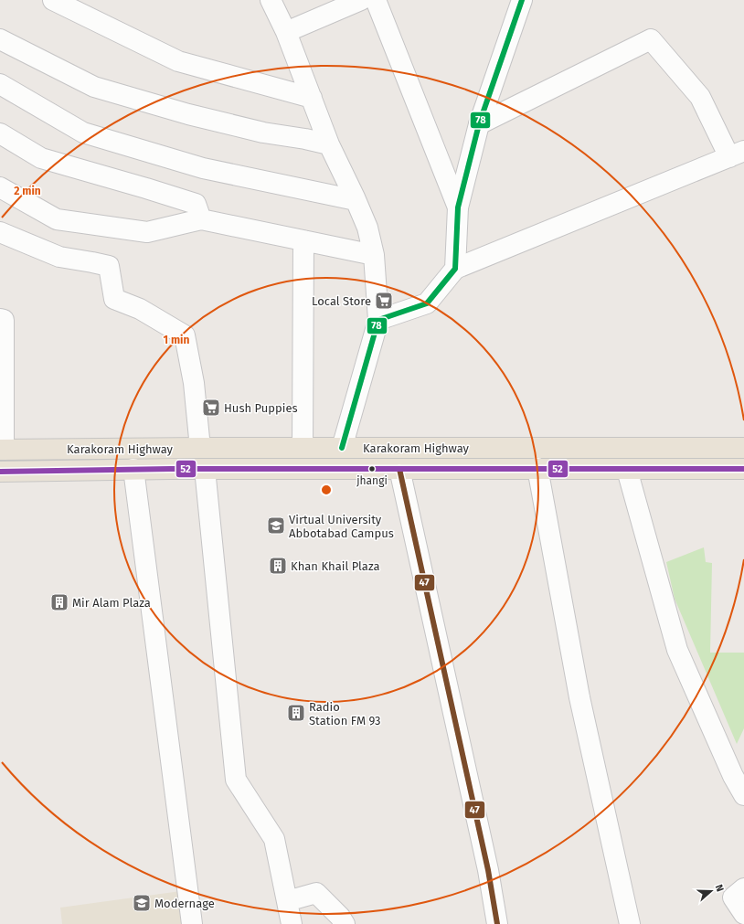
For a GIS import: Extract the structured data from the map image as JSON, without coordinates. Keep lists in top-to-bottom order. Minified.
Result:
{"streets":{"highway":["Karakoram Highway"]},"places":{"supermarket":["Local Store","Hush Puppies"],"other":["jhangi"],"school or university":["Virtual University Abbotabad Campus","Modernage"],"building":["Khan Khail Plaza","Mir Alam Plaza","Radio Station FM 93"]},"lines":["transit line 78","transit line 47","transit line 52"],"north":"right","rings":["2 min","1 min"]}
